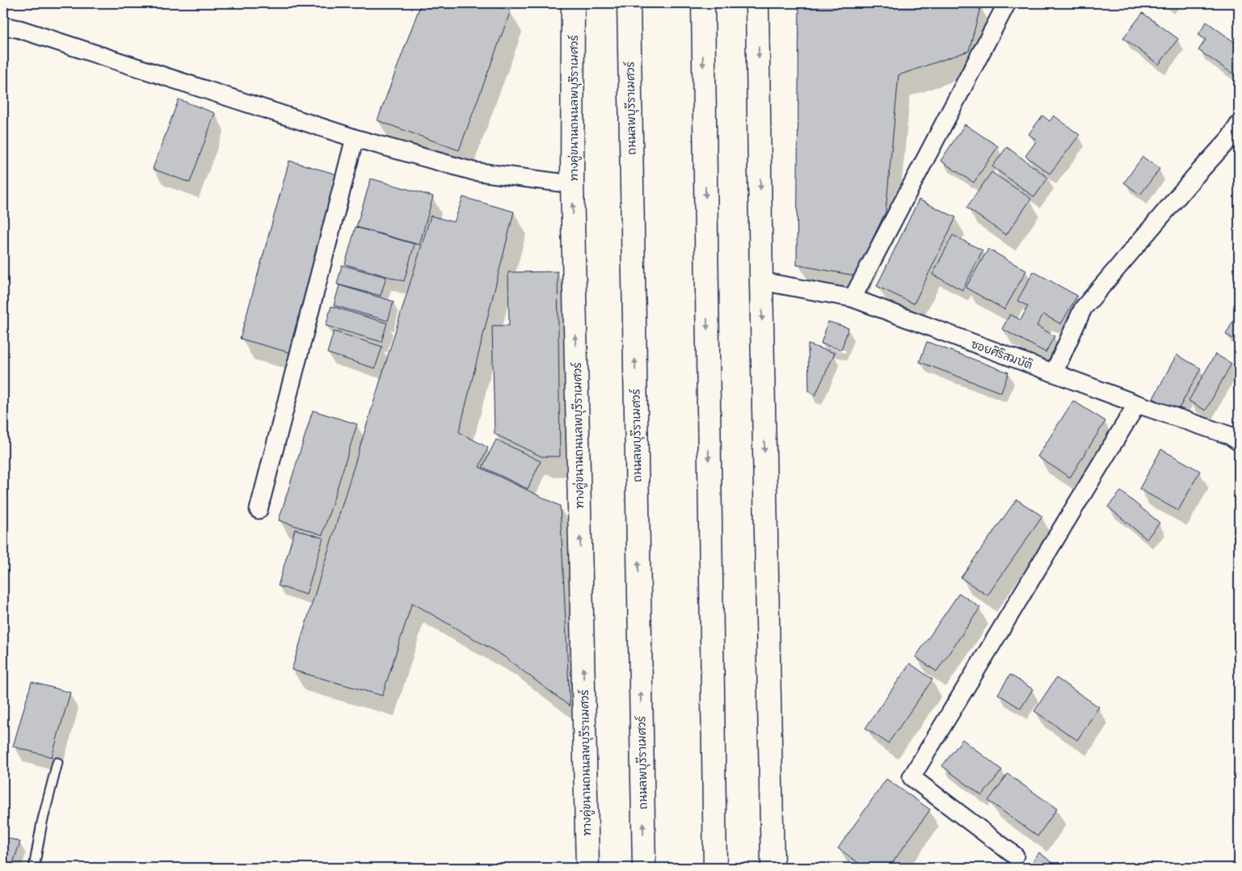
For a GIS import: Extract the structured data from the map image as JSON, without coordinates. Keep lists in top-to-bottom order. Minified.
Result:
{"streets":{"main road":["ทางคู่ขนานถนนลพบุรีราเมศวร์","ถนนลพบุรีราเมศวร์"],"street":["ซอยศิริสมบัติ"]}}
